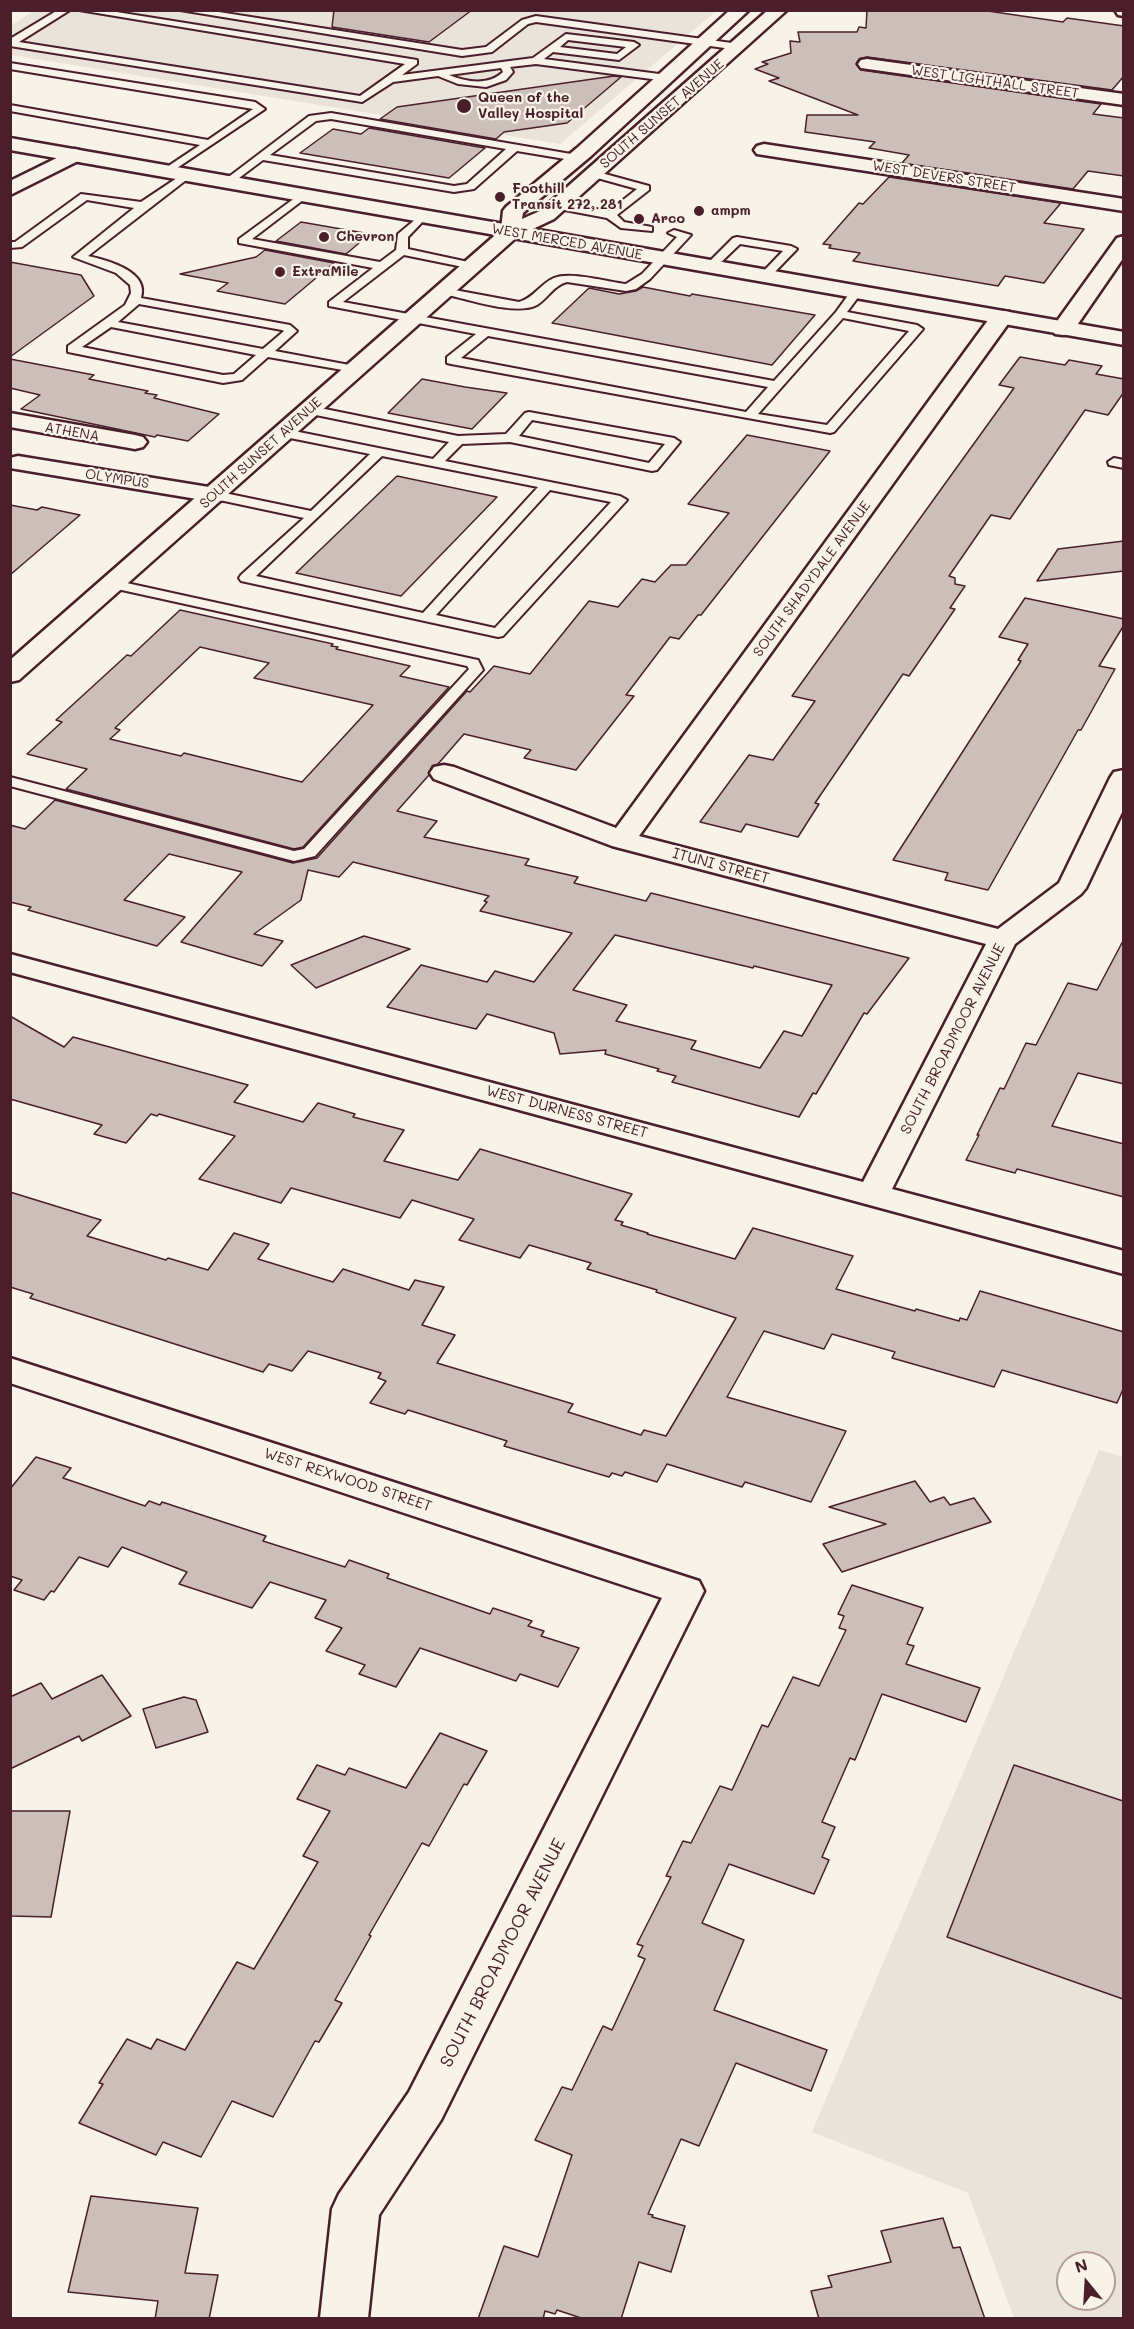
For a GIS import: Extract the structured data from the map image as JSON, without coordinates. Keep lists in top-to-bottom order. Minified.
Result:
{"streets":{"street":["WEST LIGHTHALL STREET","SOUTH SUNSET AVENUE","WEST DEVERS STREET","WEST MERCED AVENUE","ATHENA","OLYMPUS","SOUTH SHADYDALE AVENUE","ITUNI STREET","SOUTH BROADMOOR AVENUE","WEST DURNESS STREET","WEST REXWOOD STREET"]},"crossings":[["SOUTH SUNSET AVENUE","WEST MERCED AVENUE"],["SOUTH SUNSET AVENUE","OLYMPUS"],["WEST MERCED AVENUE","SOUTH SHADYDALE AVENUE"],["SOUTH SHADYDALE AVENUE","ITUNI STREET"],["ITUNI STREET","SOUTH BROADMOOR AVENUE"],["SOUTH BROADMOOR AVENUE","WEST DURNESS STREET"],["SOUTH BROADMOOR AVENUE","WEST REXWOOD STREET"]],"places":["Queen of the Valley Hospital","Foothill Transit 272, 281","ampm","Arco","Chevron","ExtraMile"],"north":"top"}
